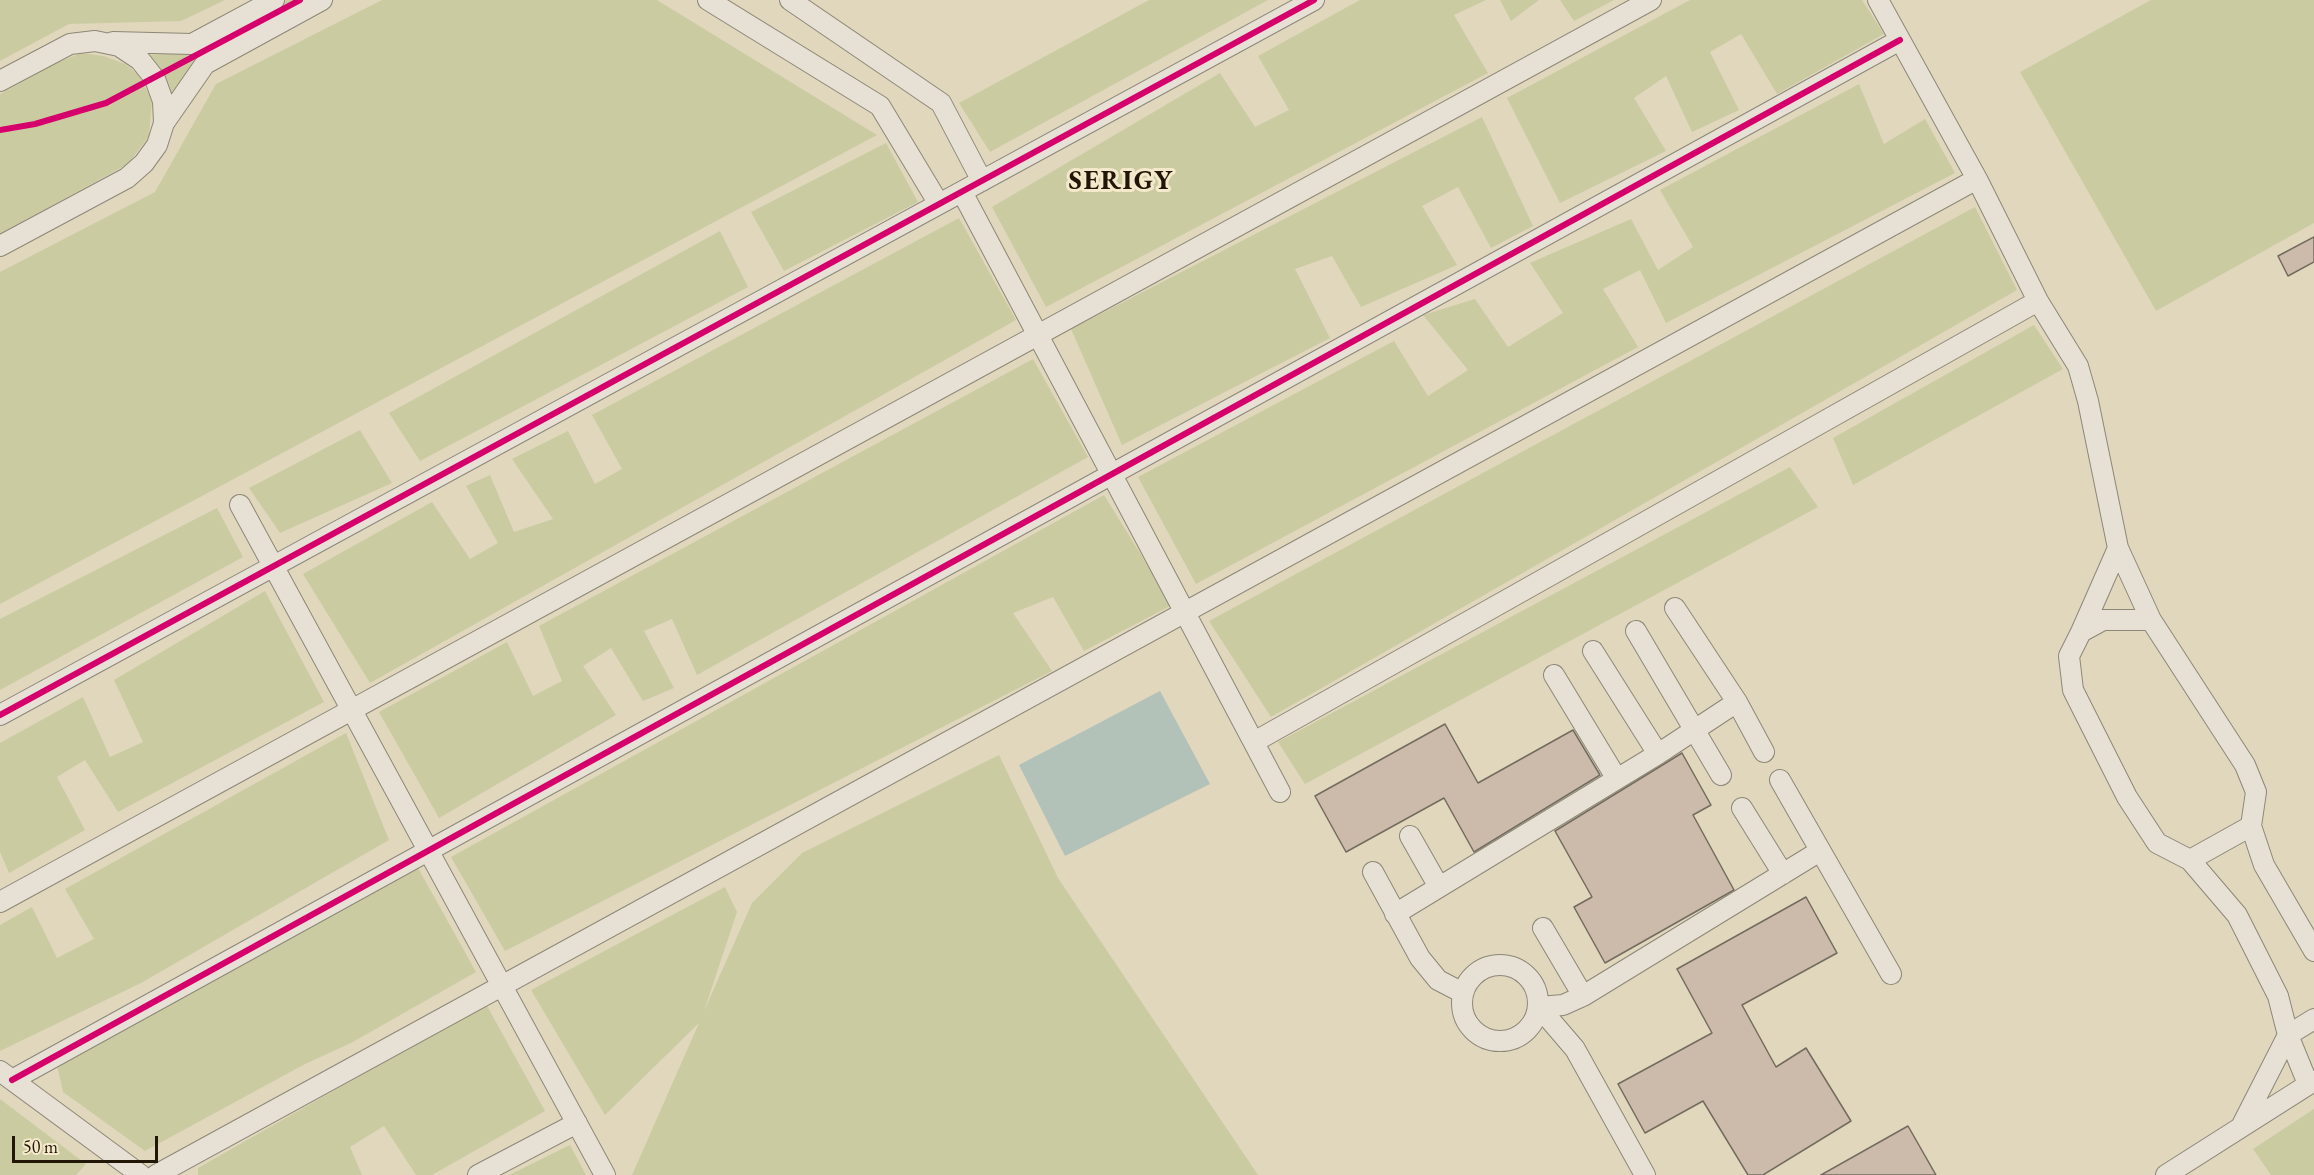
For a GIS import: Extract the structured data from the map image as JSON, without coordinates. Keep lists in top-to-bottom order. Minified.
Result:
{"districts":["SERIGY"],"scale_bar":"50 m"}
